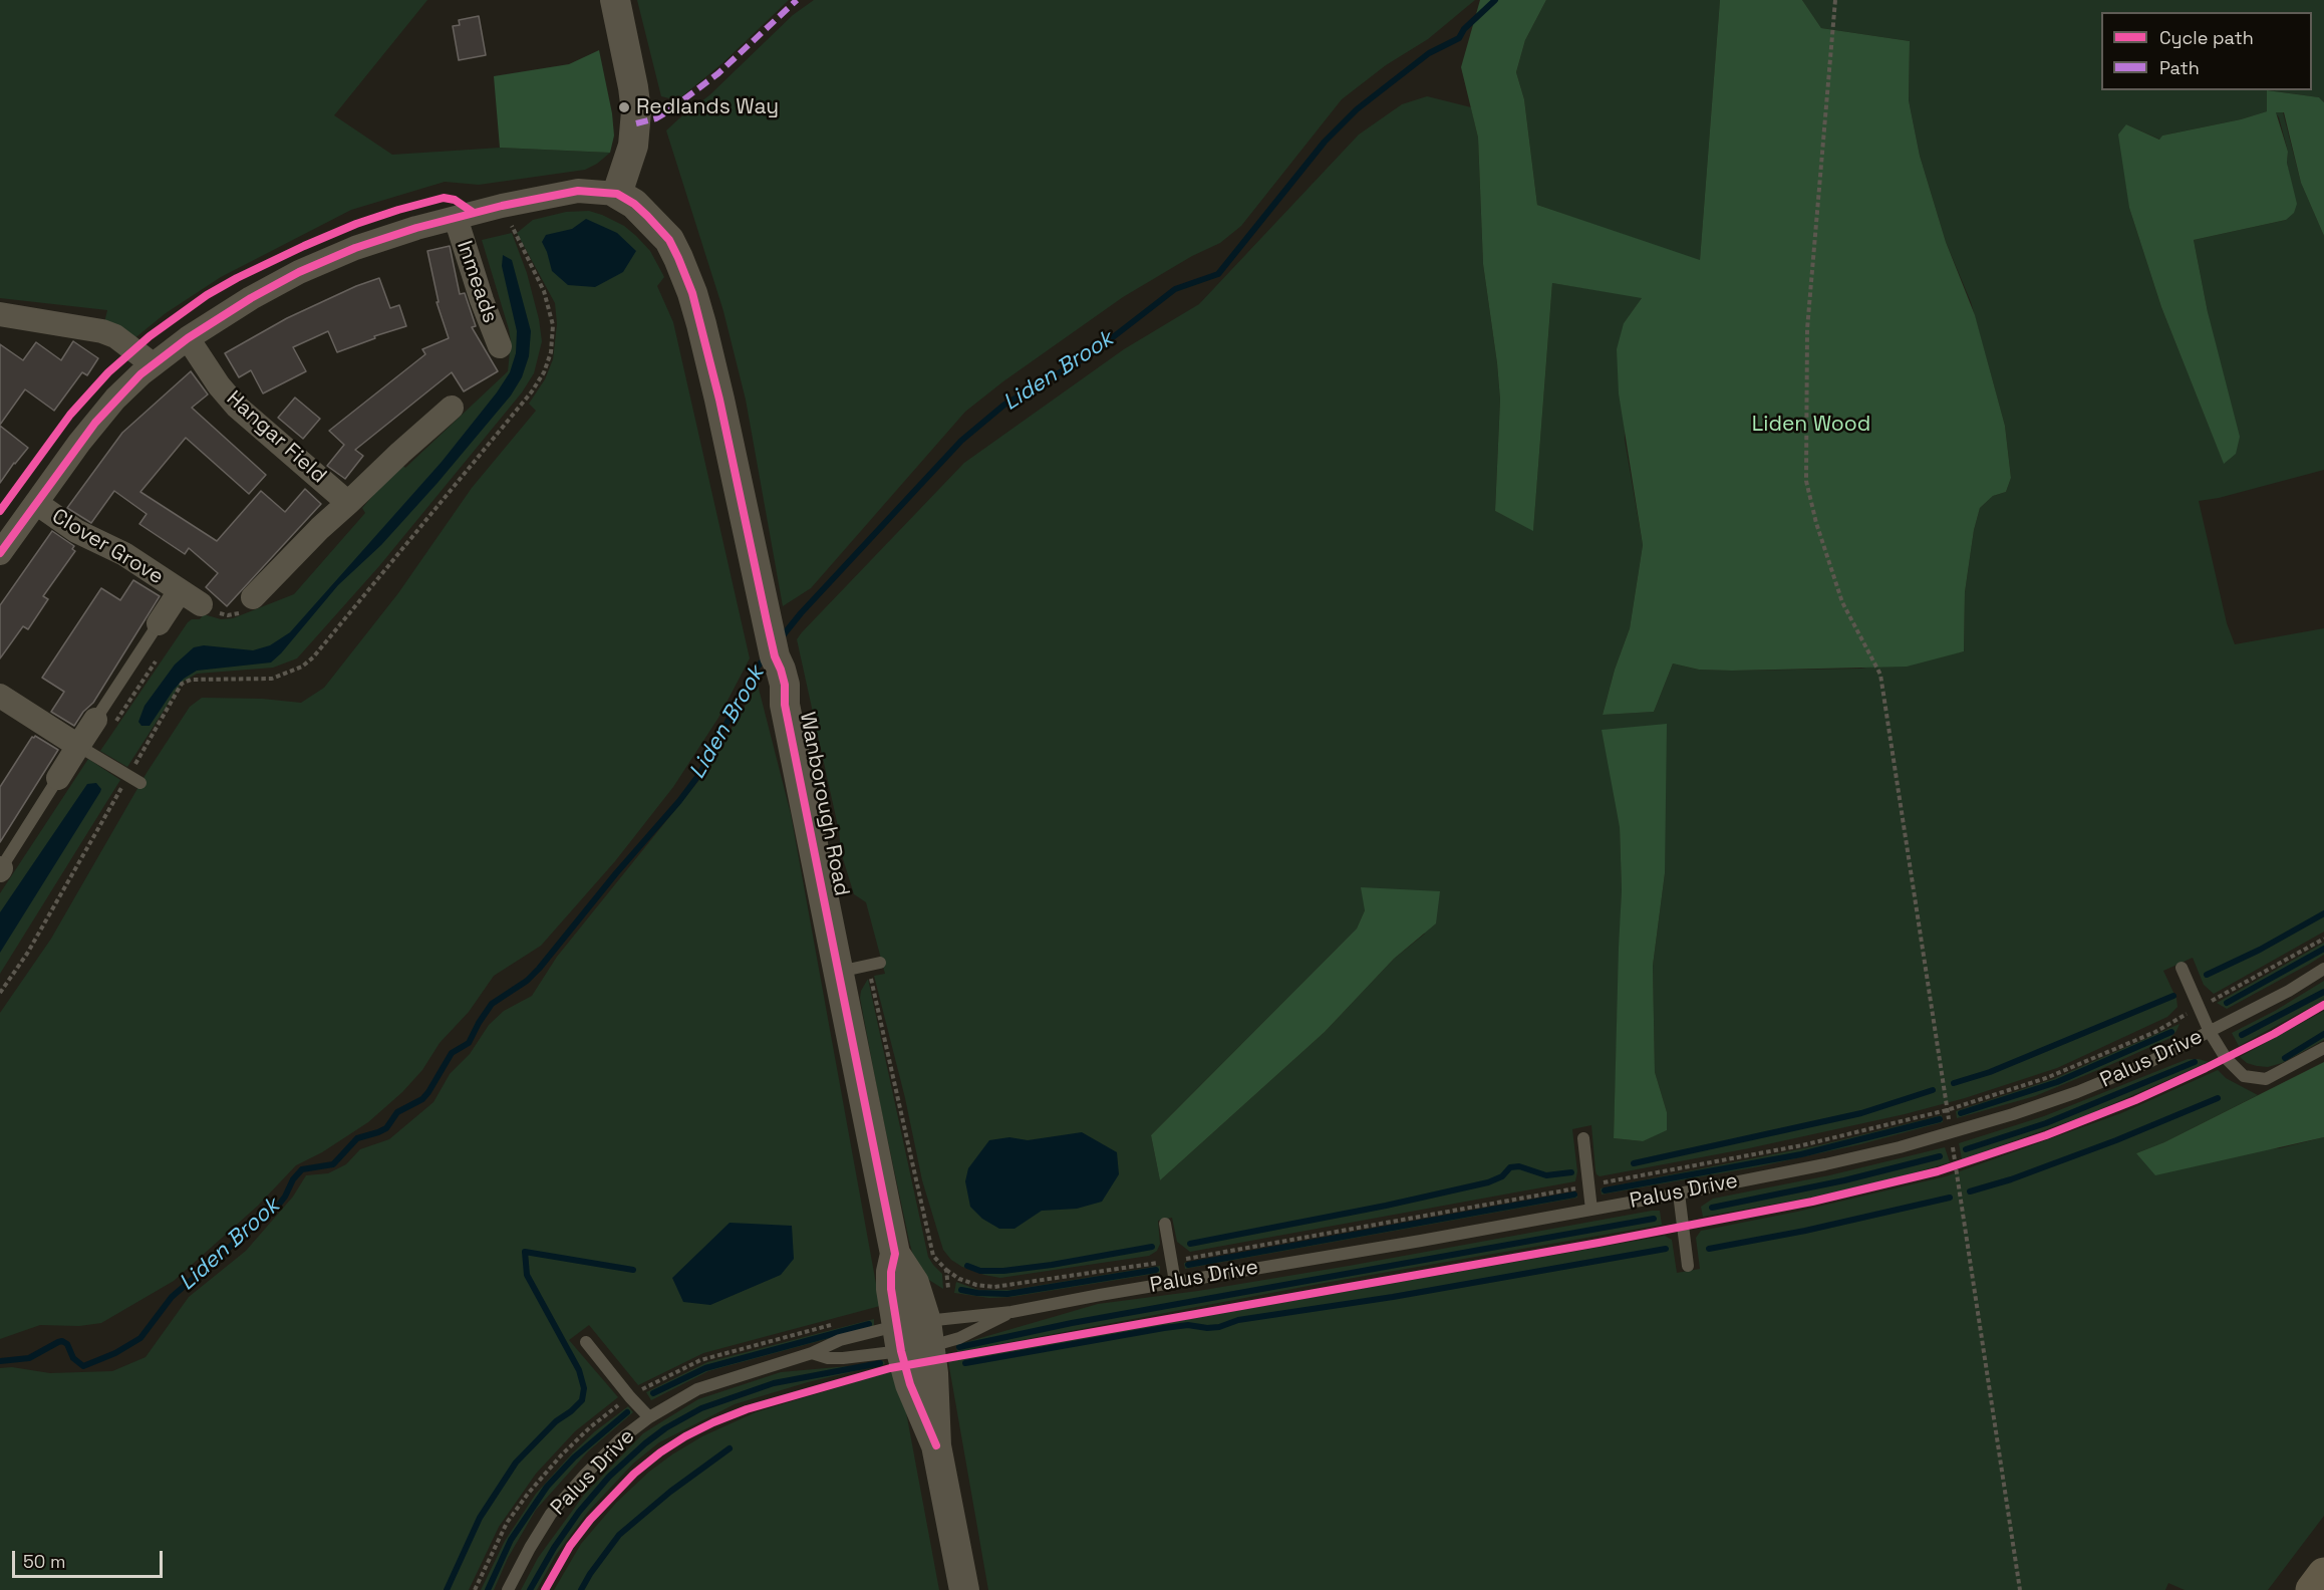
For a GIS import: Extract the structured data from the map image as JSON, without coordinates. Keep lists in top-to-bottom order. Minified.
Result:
{"streets":{"street":["Inmeads","Hangar Field","Clover Grove","Wanborough Road","Palus Drive"]},"crossings":[["Wanborough Road","Palus Drive"]],"water":["Liden Brook"],"parks":["Liden Wood"],"places":["Redlands Way"],"legend":["Cycle path","Path"],"scale_bar":"50 m"}
